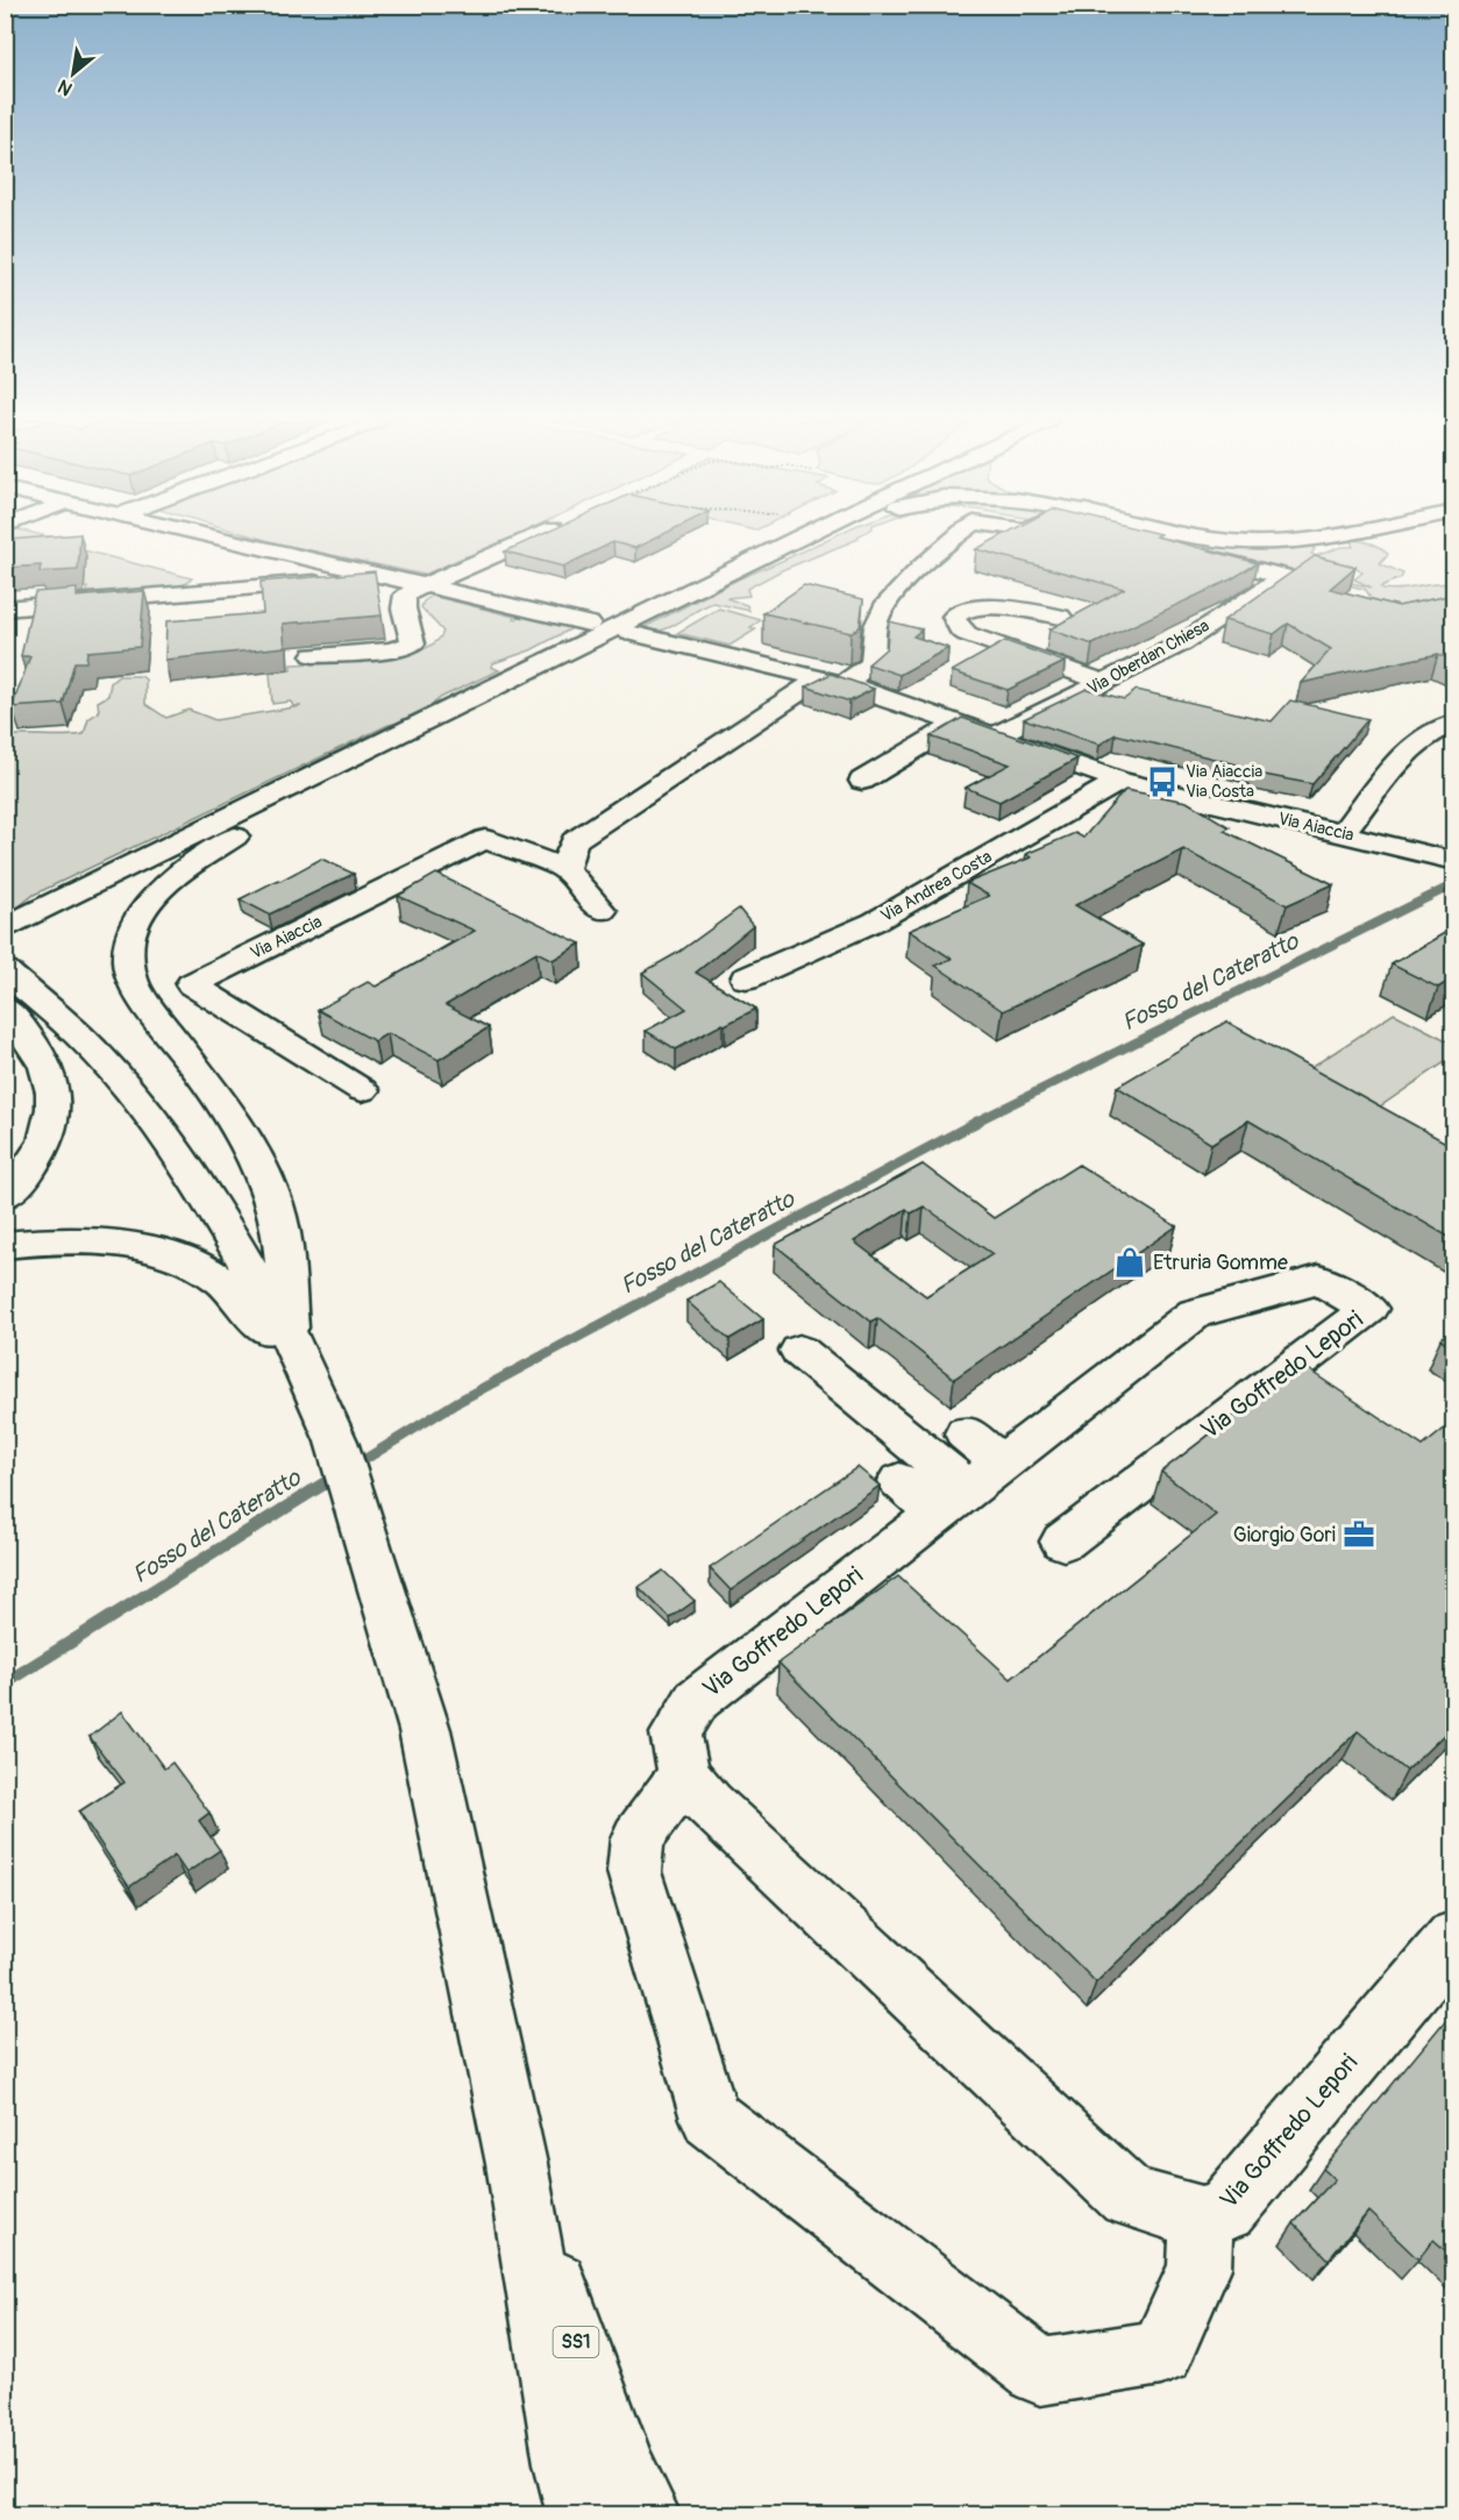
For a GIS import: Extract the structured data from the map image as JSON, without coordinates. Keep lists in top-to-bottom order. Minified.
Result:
{"streets":{"main road":["Via Oberdan Chiesa","Via Aiaccia","Via Andrea Costa","Via Goffredo Lepori","SS1"]},"crossings":[["Via Oberdan Chiesa","Via Aiaccia"],["Via Aiaccia","Via Andrea Costa"]],"water":["Fosso del Cateratto"],"places":{"bus stop":["Via Aiaccia Via Costa"],"shop":["Etruria Gomme"],"office":["Giorgio Gori"]},"north":"bottom left"}
